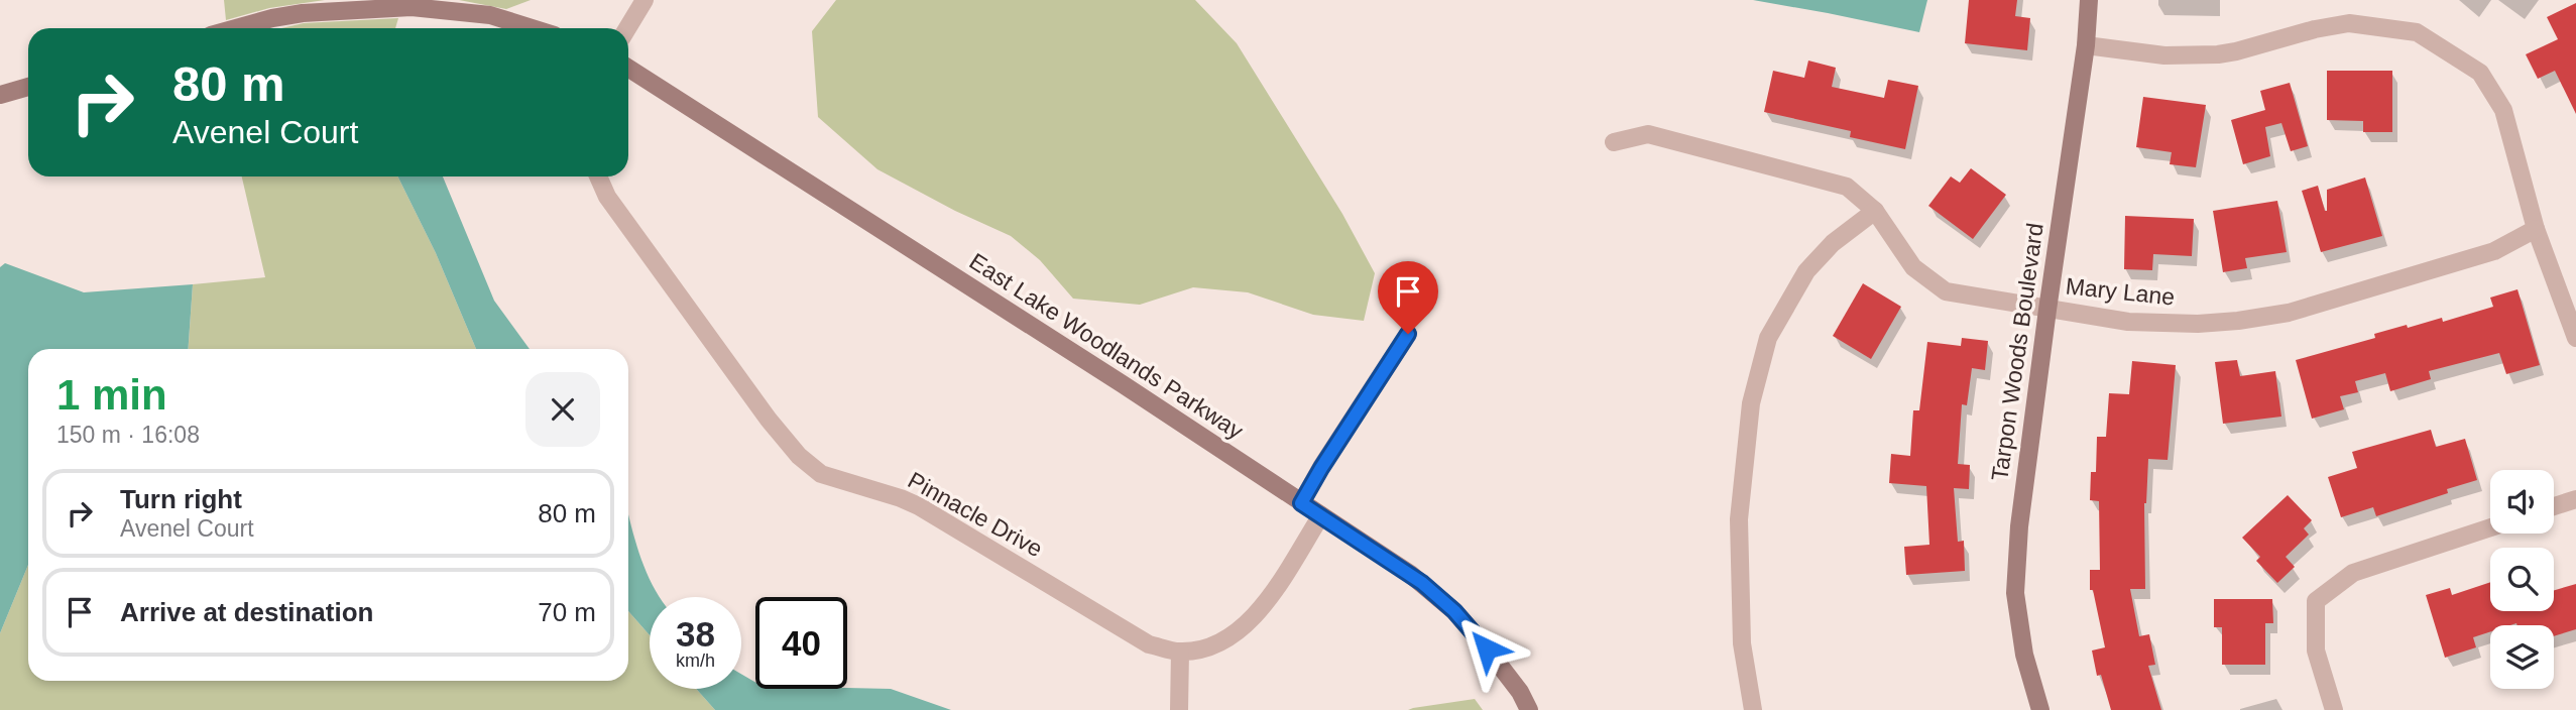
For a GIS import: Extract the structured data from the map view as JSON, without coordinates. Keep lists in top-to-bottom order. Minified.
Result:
{"streets":{"street":["Mary Lane","East Lake Woodlands Parkway","Tarpon Woods Boulevard","Pinnacle Drive"]},"crossings":[["Mary Lane","Tarpon Woods Boulevard"],["East Lake Woodlands Parkway","Pinnacle Drive"]],"page":{"turn":["80 m","Avenel Court"],"heading":["1 min","150 m · 16:08"],"list":[{"name":"Turn right","note":"Avenel Court","value":"80 m"},{"name":"Arrive at destination","value":"70 m"}],"speed":"38 km/h","limit":"40"}}
